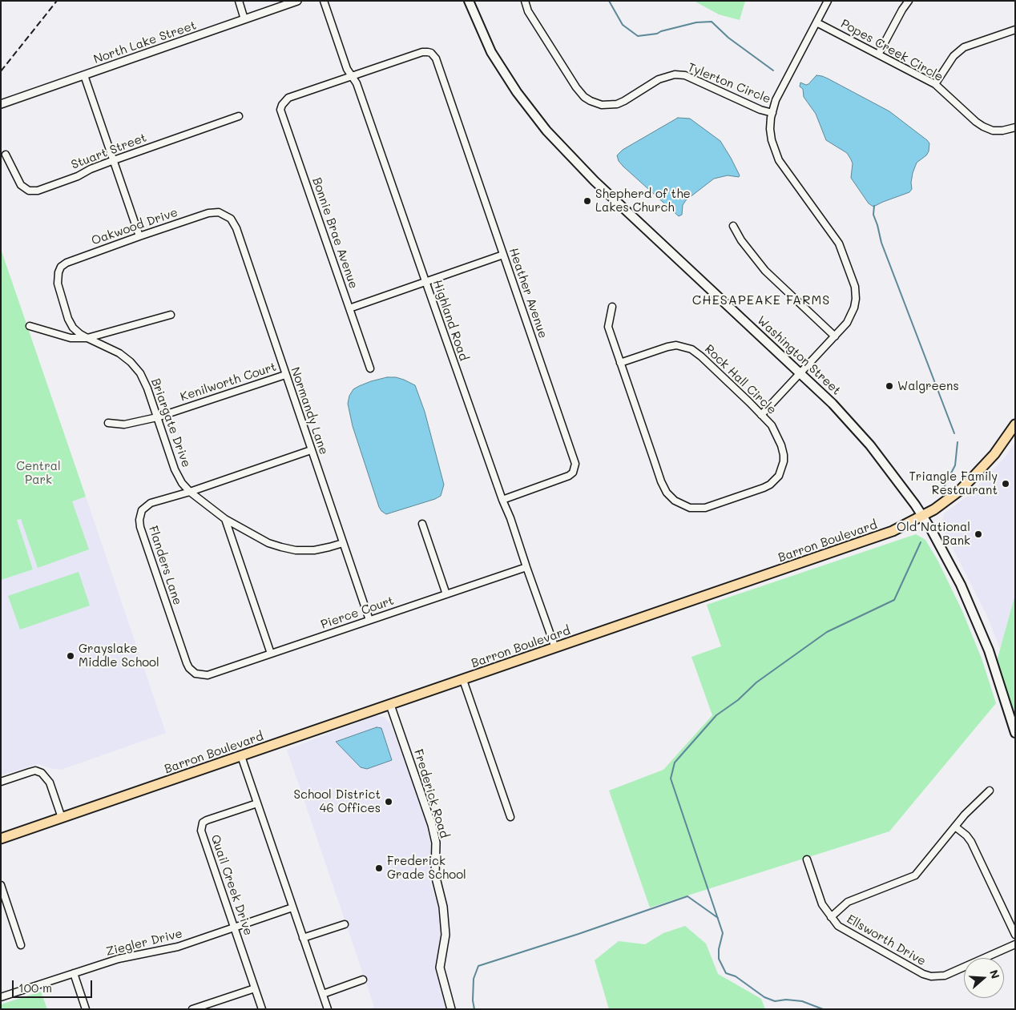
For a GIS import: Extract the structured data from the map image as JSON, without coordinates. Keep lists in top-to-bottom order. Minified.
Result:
{"streets":{"main road":["Washington Street","Barron Boulevard"],"street":["North Lake Street","Popes Creek Circle","Tylerton Circle","Stuart Street","Oakwood Drive","Bonnie Brae Avenue","Heather Avenue","Highland Road","Rock Hall Circle","Kenilworth Court","Normandy Lane","Briargate Drive","Flanders Lane","Pierce Court","Frederick Road","Quail Creek Drive","Ellsworth Drive","Ziegler Drive"]},"crossings":[["Oakwood Drive","Normandy Lane"],["Oakwood Drive","Briargate Drive"],["Bonnie Brae Avenue","Heather Avenue"],["Bonnie Brae Avenue","Highland Road"],["Heather Avenue","Highland Road"],["Highland Road","Barron Boulevard"],["Highland Road","Pierce Court"],["Washington Street","Barron Boulevard"],["Kenilworth Court","Normandy Lane"],["Kenilworth Court","Briargate Drive"],["Normandy Lane","Briargate Drive"],["Normandy Lane","Flanders Lane"],["Normandy Lane","Pierce Court"],["Briargate Drive","Flanders Lane"],["Barron Boulevard","Frederick Road"],["Flanders Lane","Pierce Court"],["Quail Creek Drive","Ziegler Drive"]],"districts":["CHESAPEAKE FARMS"],"parks":["Central Park"],"places":["Shepherd of the Lakes Church","Walgreens","Triangle Family Restaurant","Old National Bank","Grayslake Middle School","School District 46 Offices","Frederick Grade School"],"scale_bar":"100 m","north":"right"}
